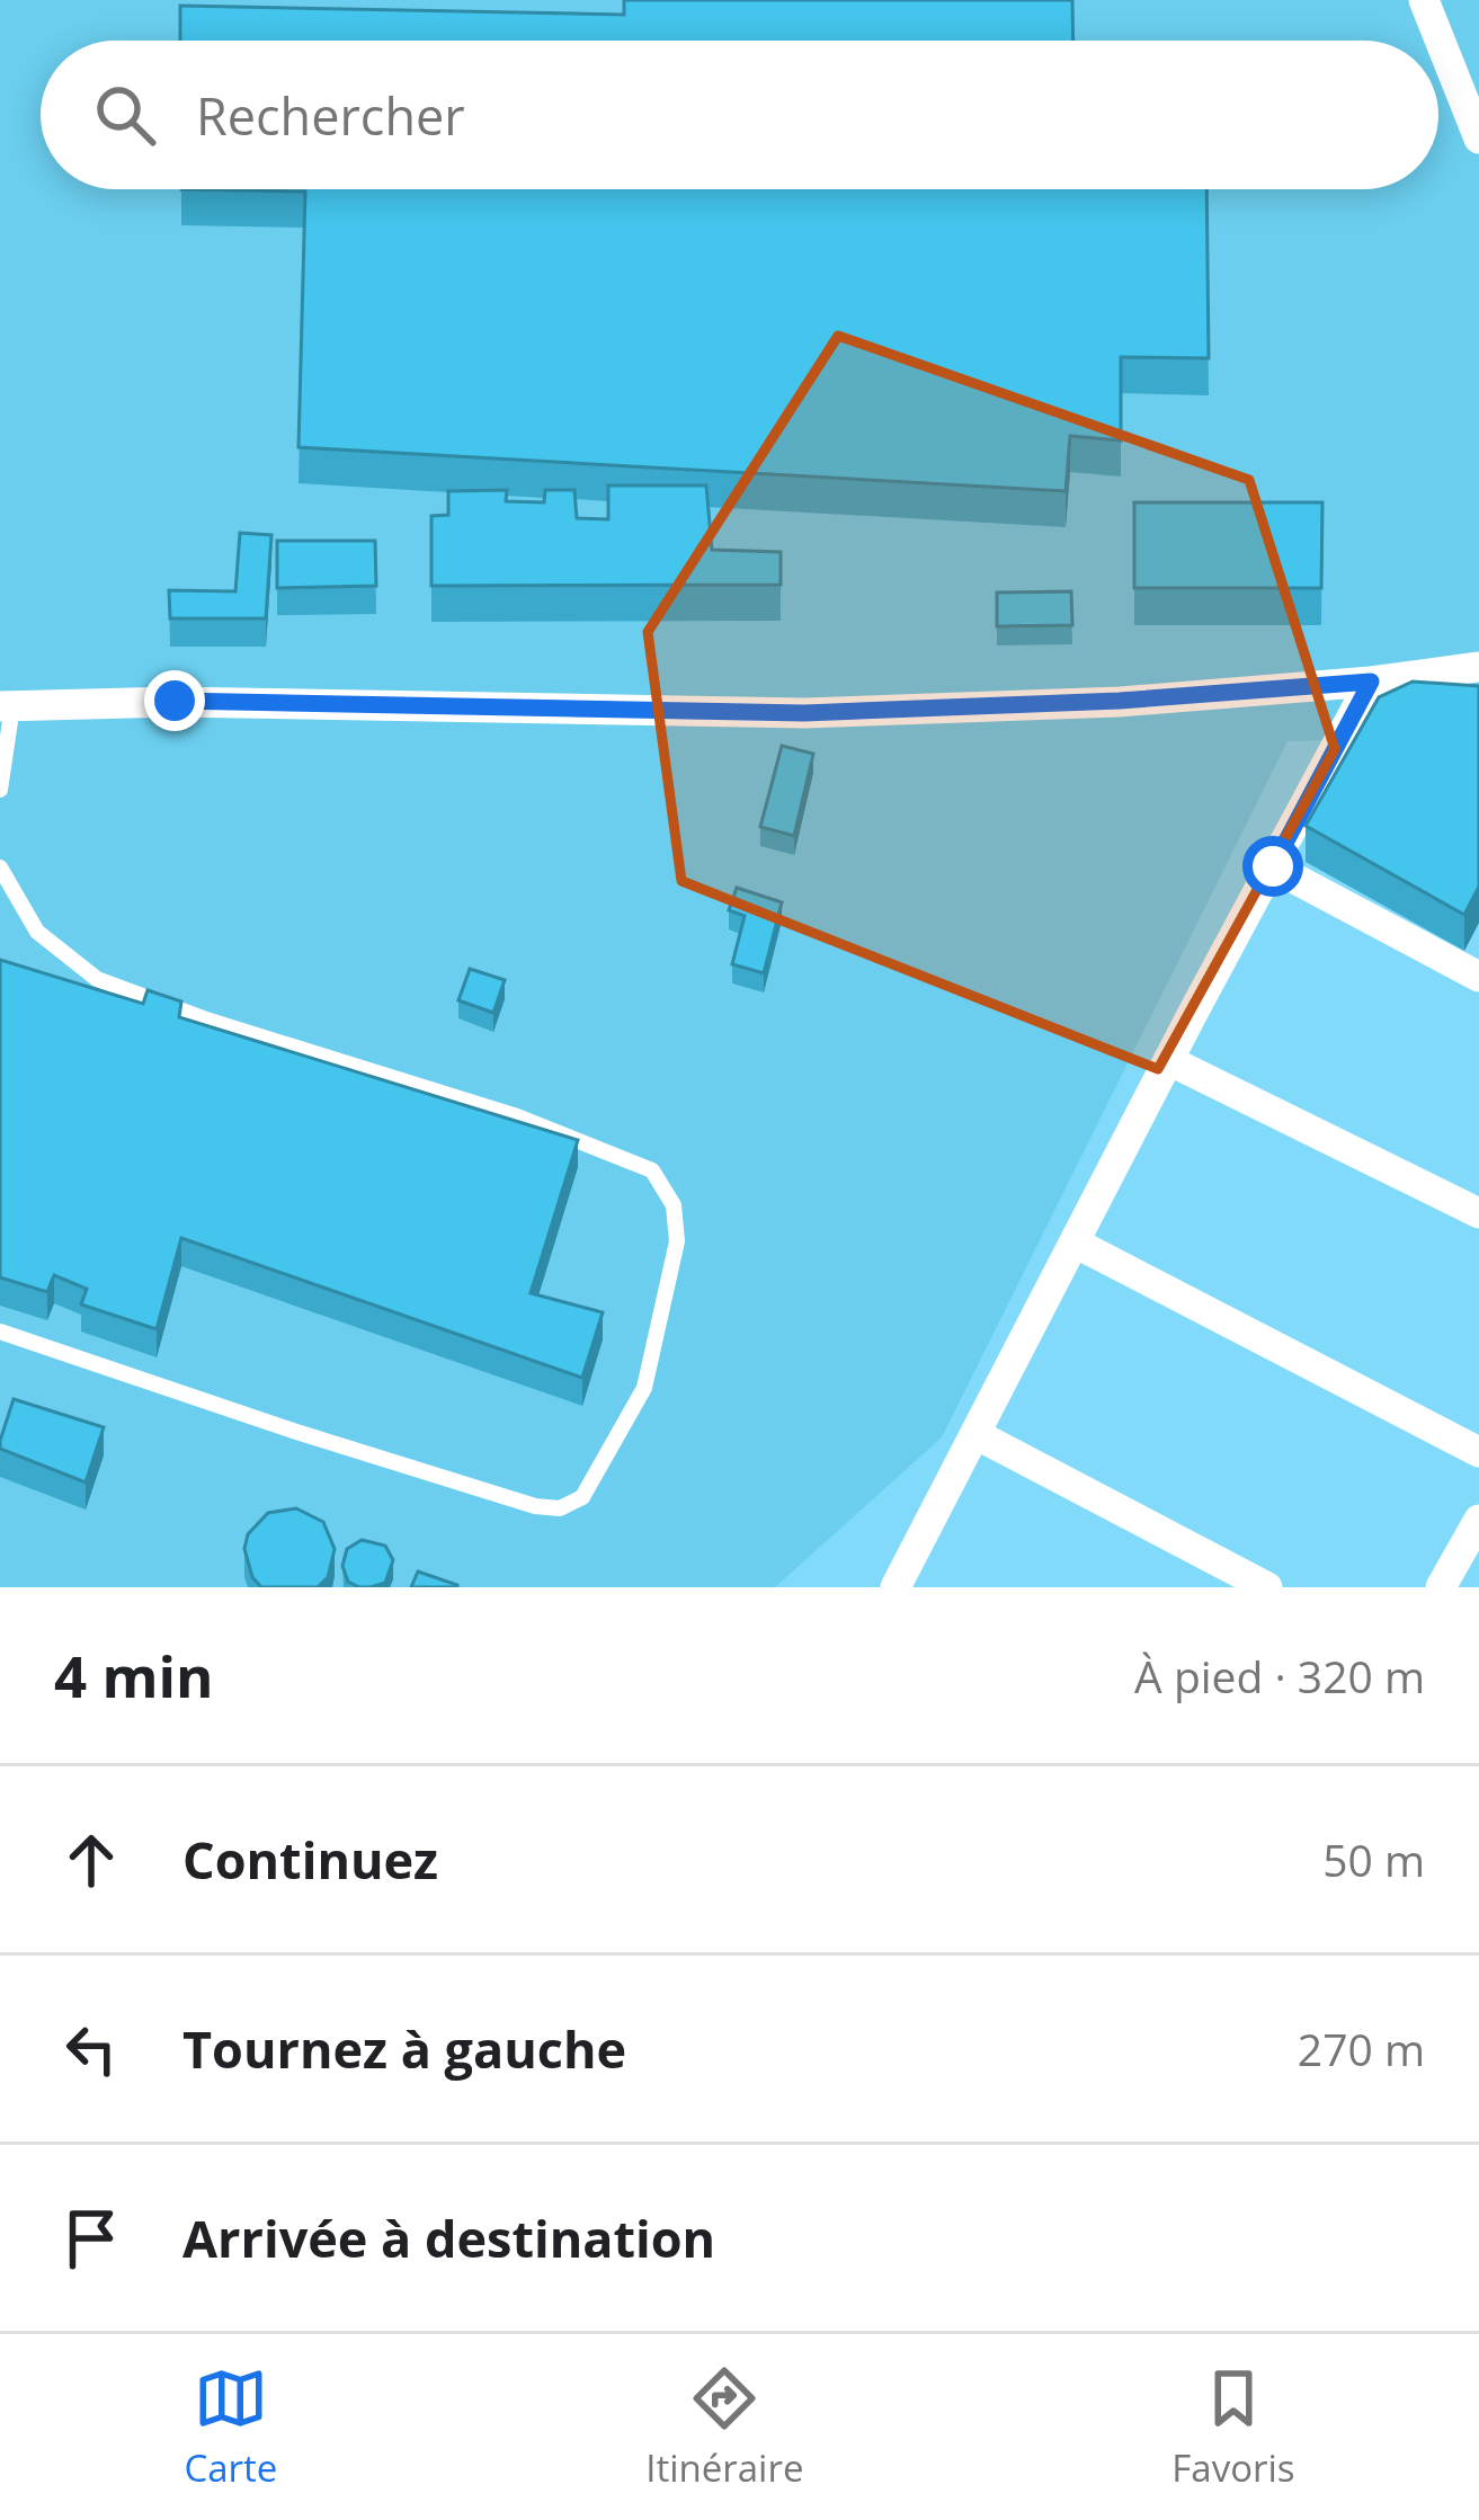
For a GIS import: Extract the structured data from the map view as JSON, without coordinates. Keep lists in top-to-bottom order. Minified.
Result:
{"page":{"search":"Rechercher","heading":["4 min","À pied · 320 m"],"list":[["Continuez","50 m"],["Tournez à gauche","270 m"],"Arrivée à destination"],"nav":["Carte","Itinéraire","Favoris"]}}
